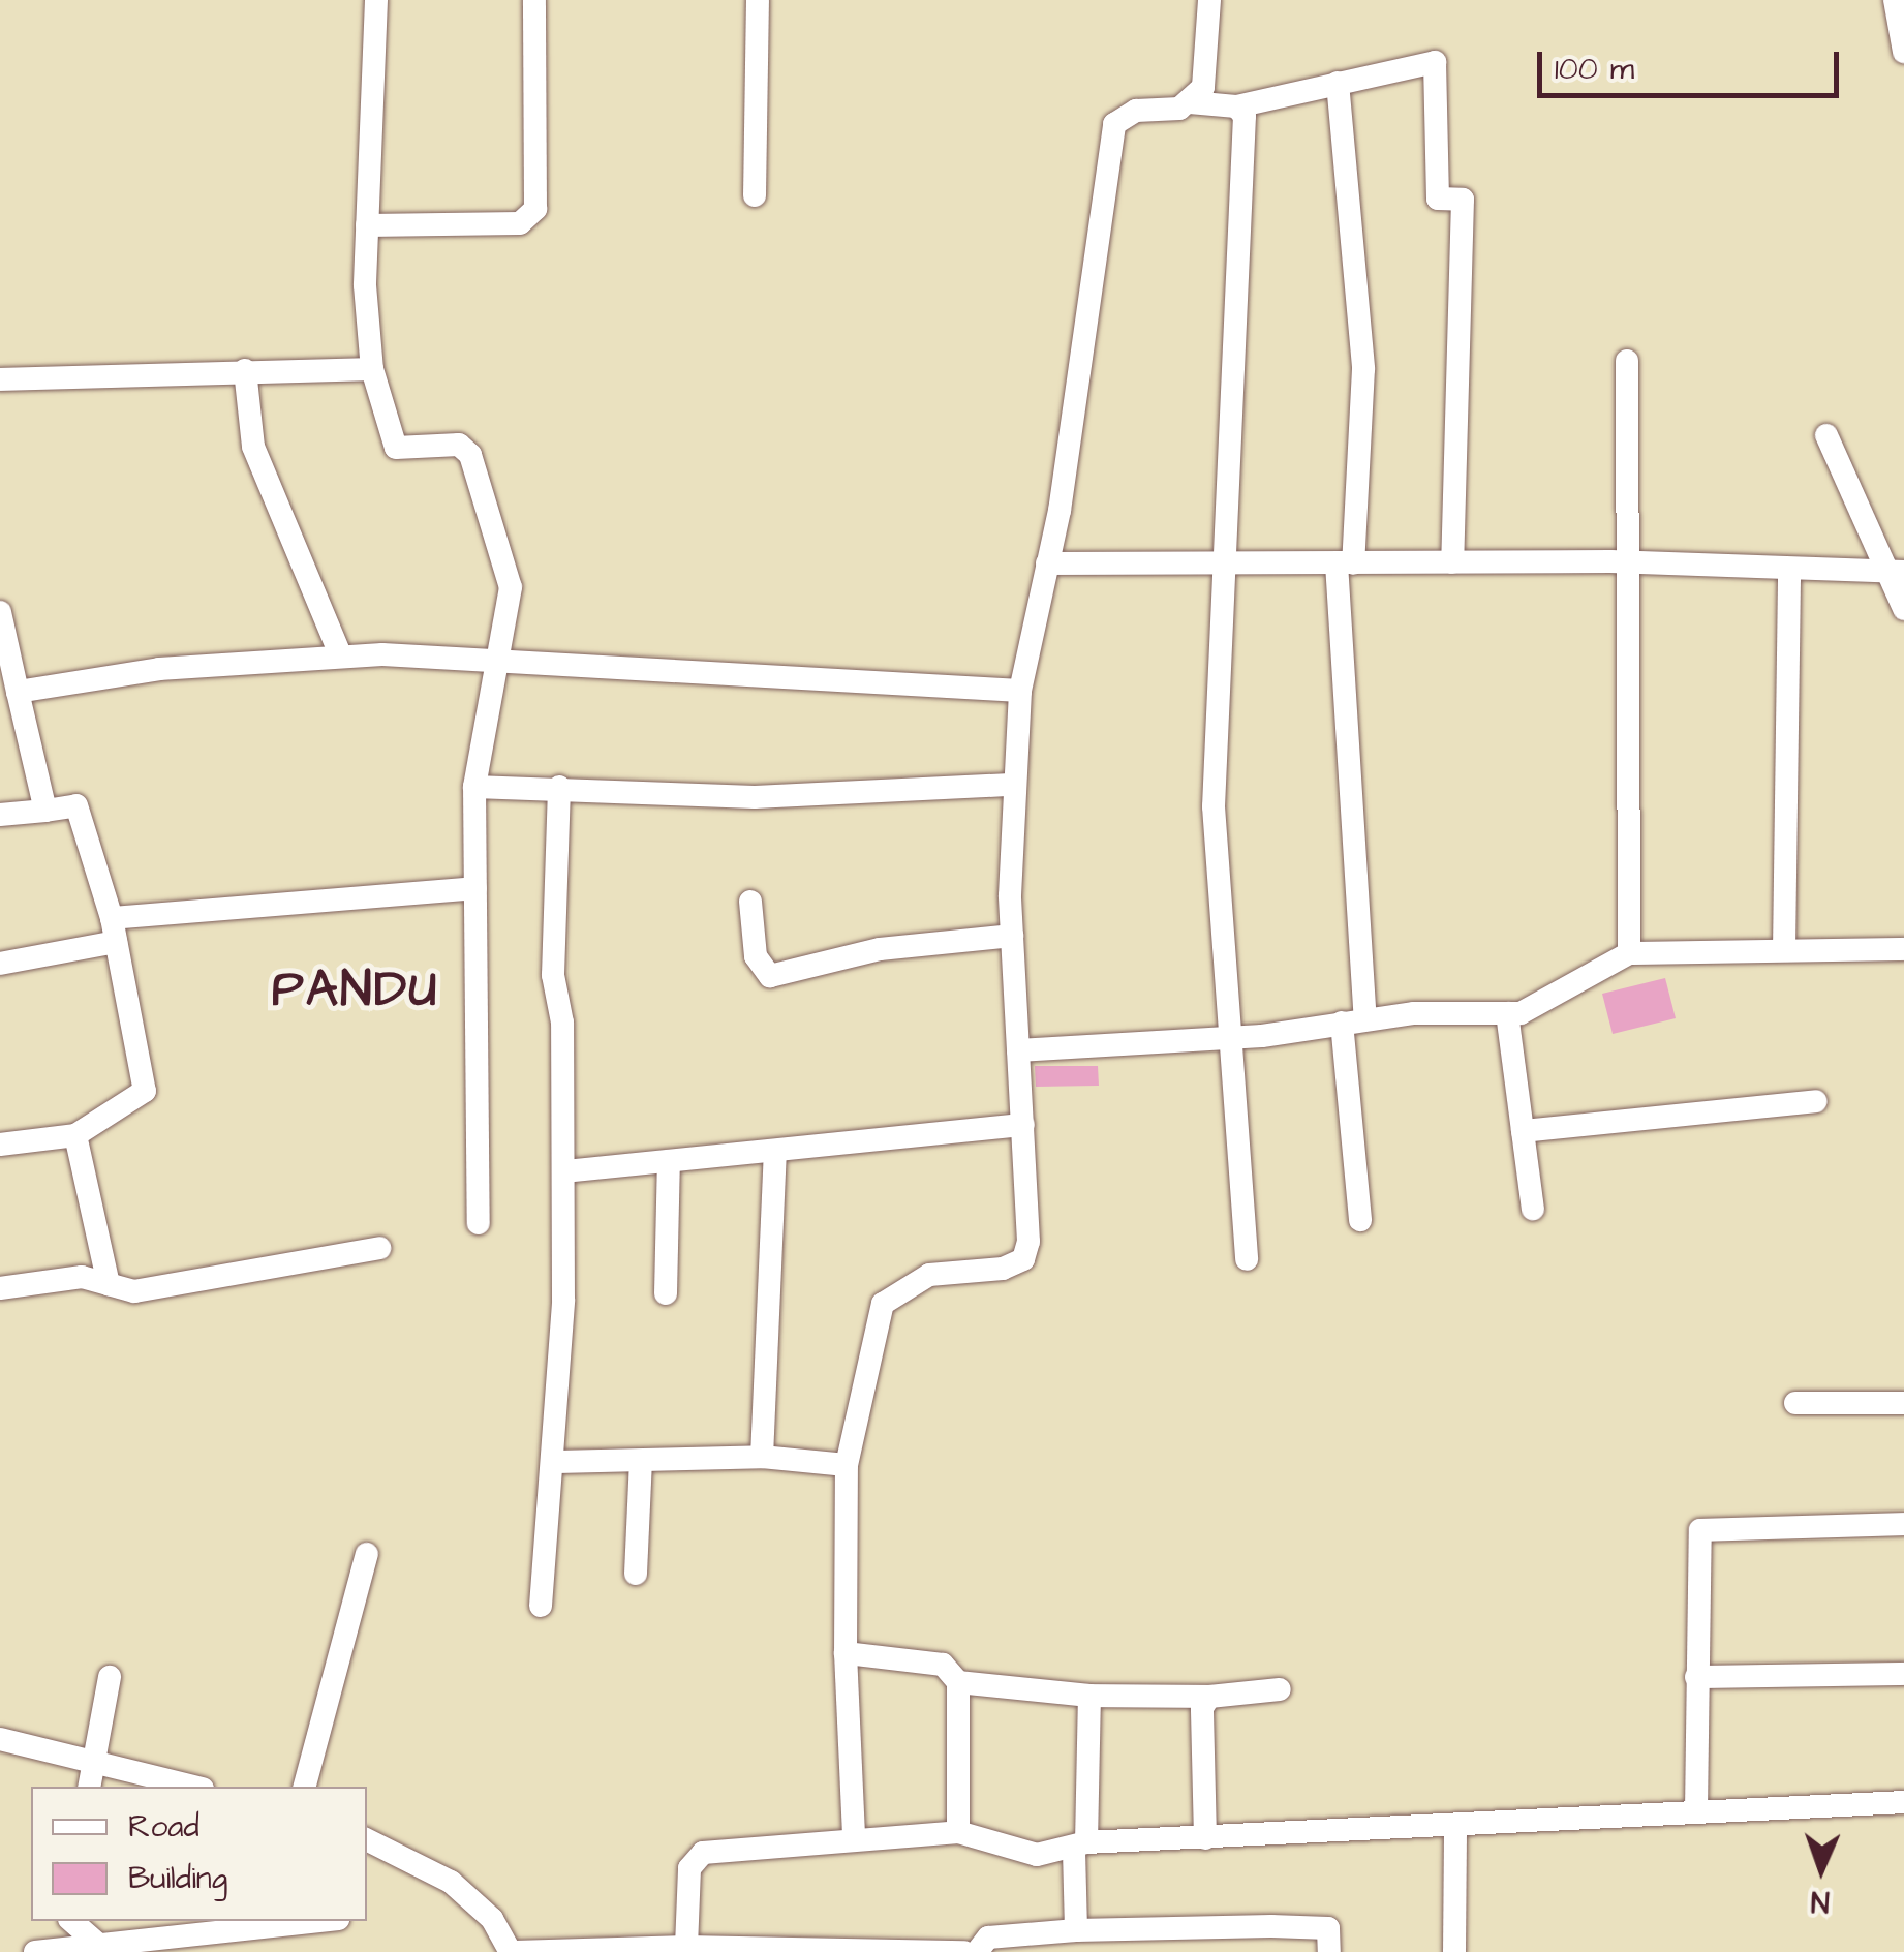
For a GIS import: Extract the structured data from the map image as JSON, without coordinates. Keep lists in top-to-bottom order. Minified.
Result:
{"districts":["PANDU"],"legend":["Road","Building"],"scale_bar":"100 m","north":"bottom"}
